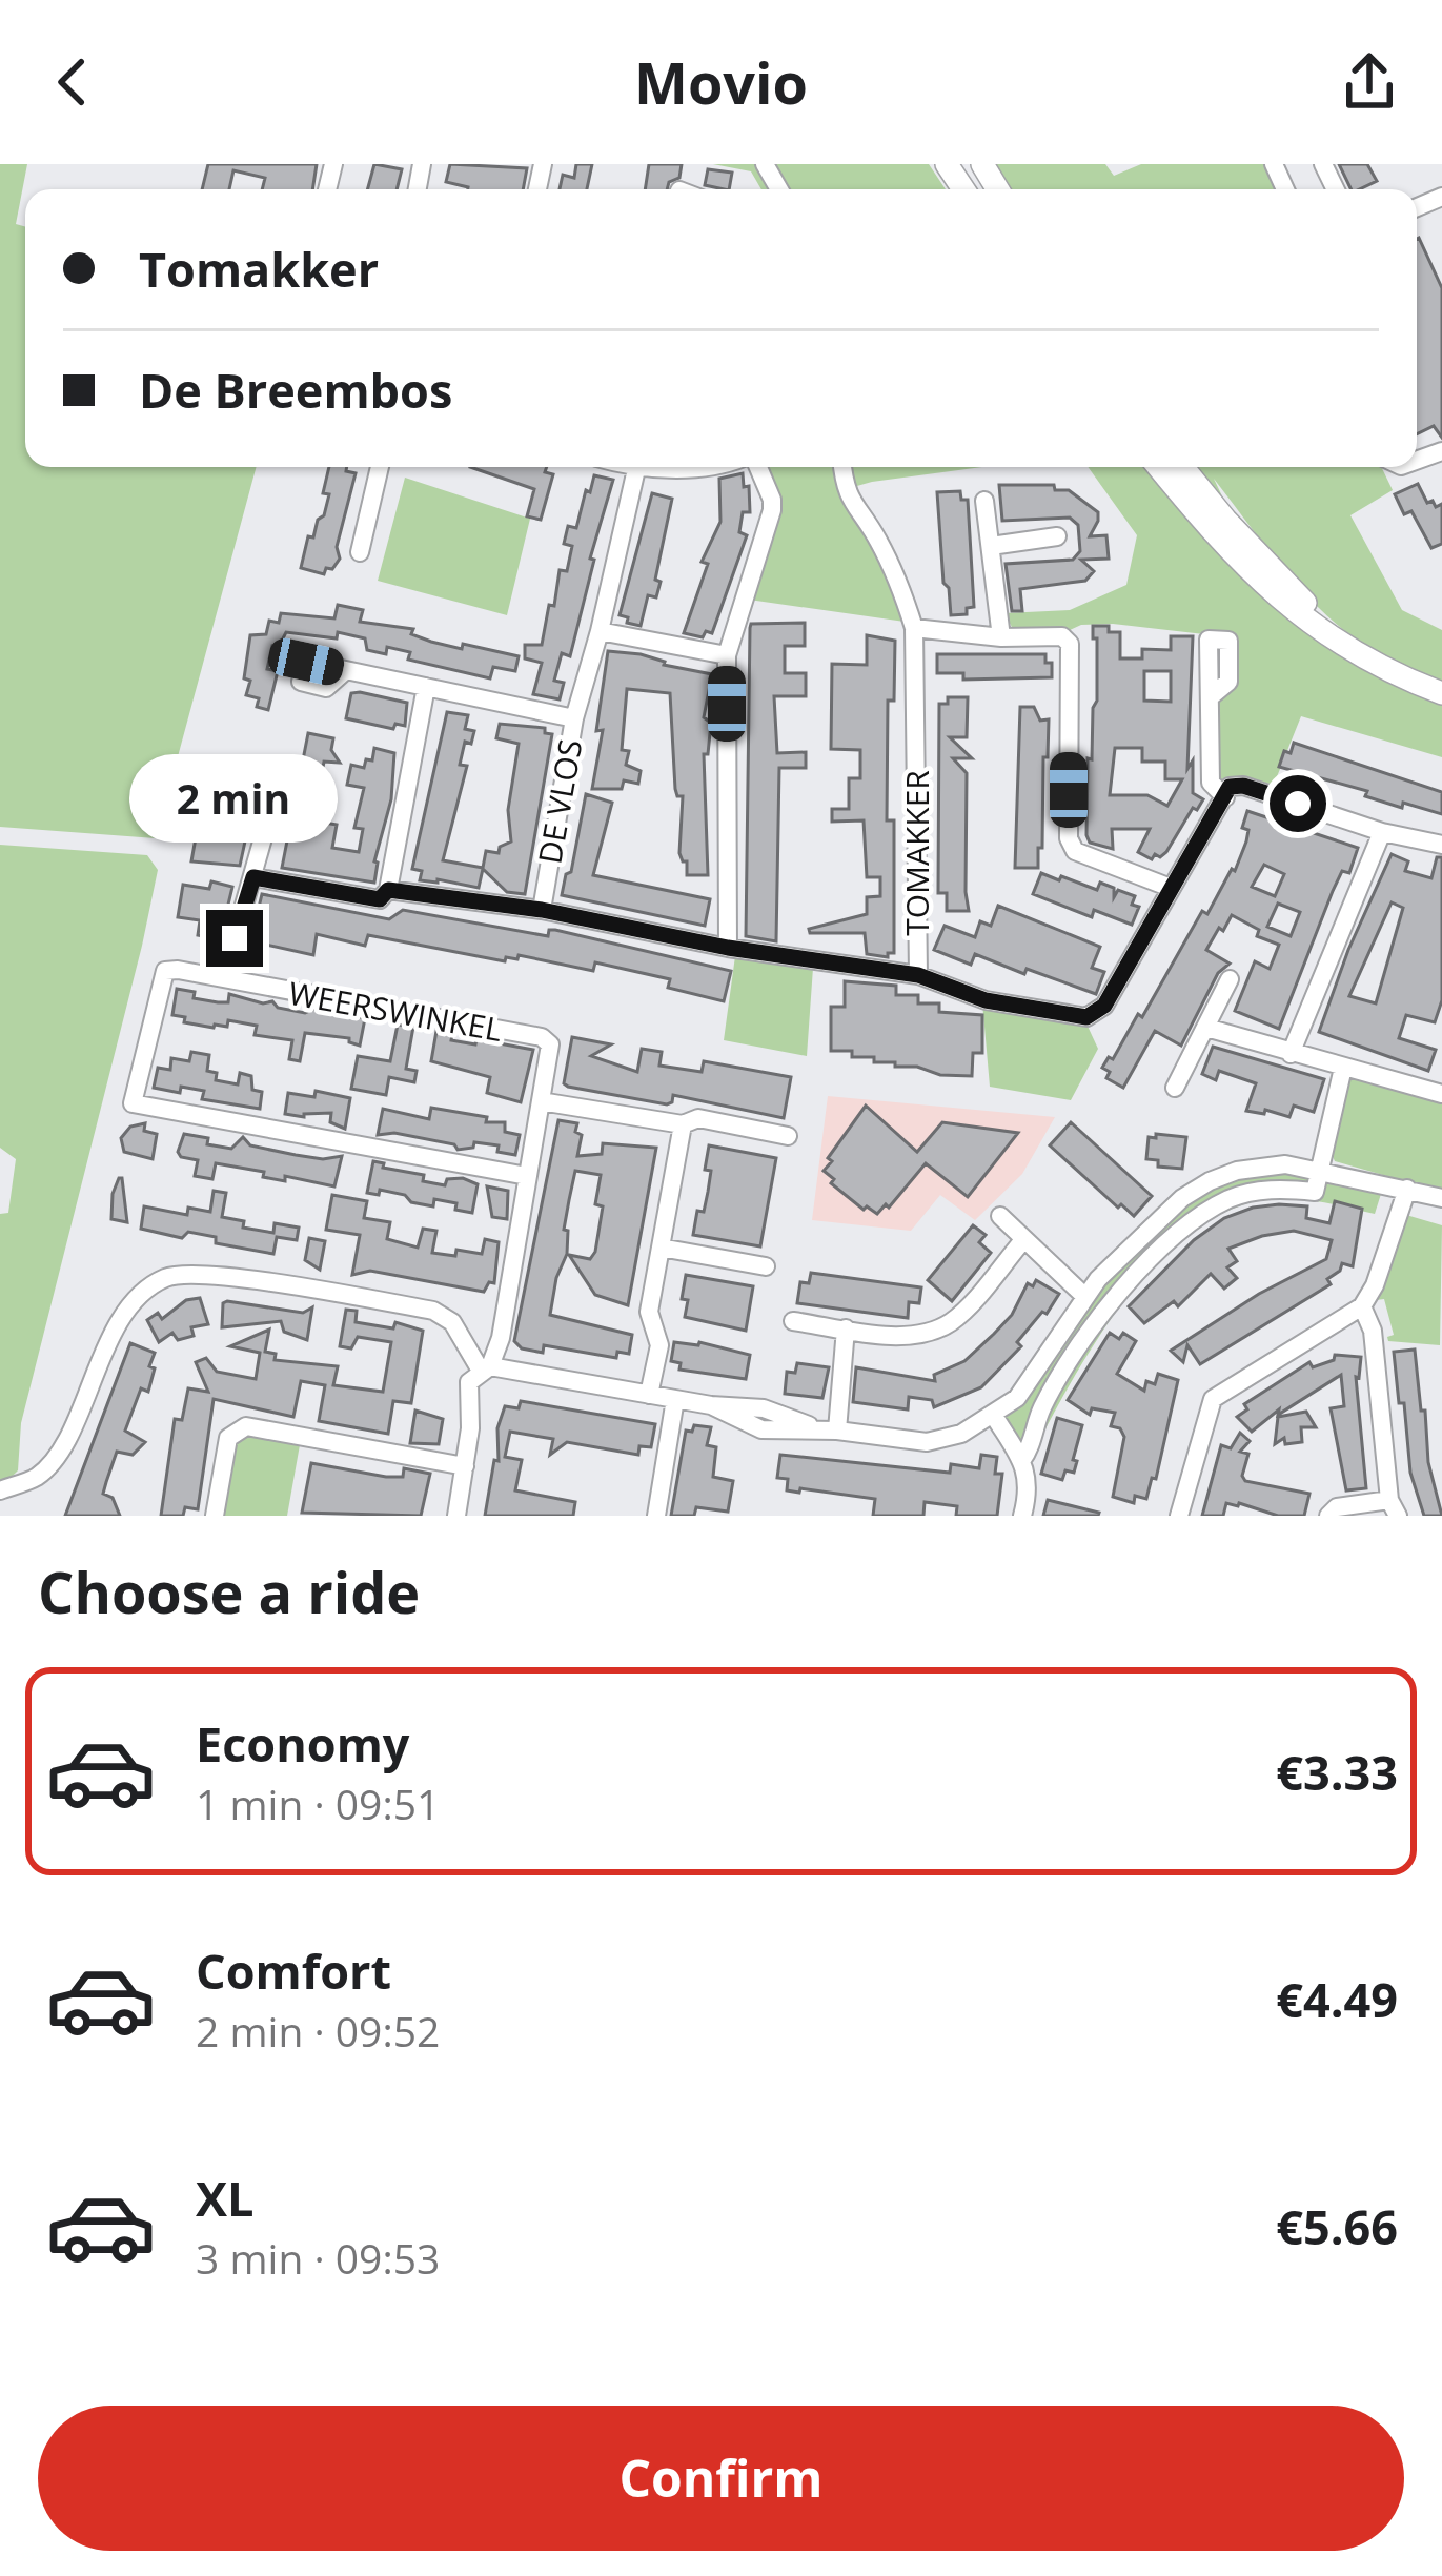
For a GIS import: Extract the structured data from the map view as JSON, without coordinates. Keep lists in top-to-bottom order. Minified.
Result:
{"streets":{"street":["DE VLOS","TOMAKKER","WEERSWINKEL"]},"crossings":[["DE VLOS","TOMAKKER"]],"page":{"header":"Movio","banner":["Tomakker","De Breembos"],"bubble":"2 min","heading":"Choose a ride","list":[{"name":"Economy","note":"1 min · 09:51","value":"€3.33"},{"name":"Comfort","note":"2 min · 09:52","value":"€4.49"},{"name":"XL","note":"3 min · 09:53","value":"€5.66"}],"buttons":"Confirm"}}
